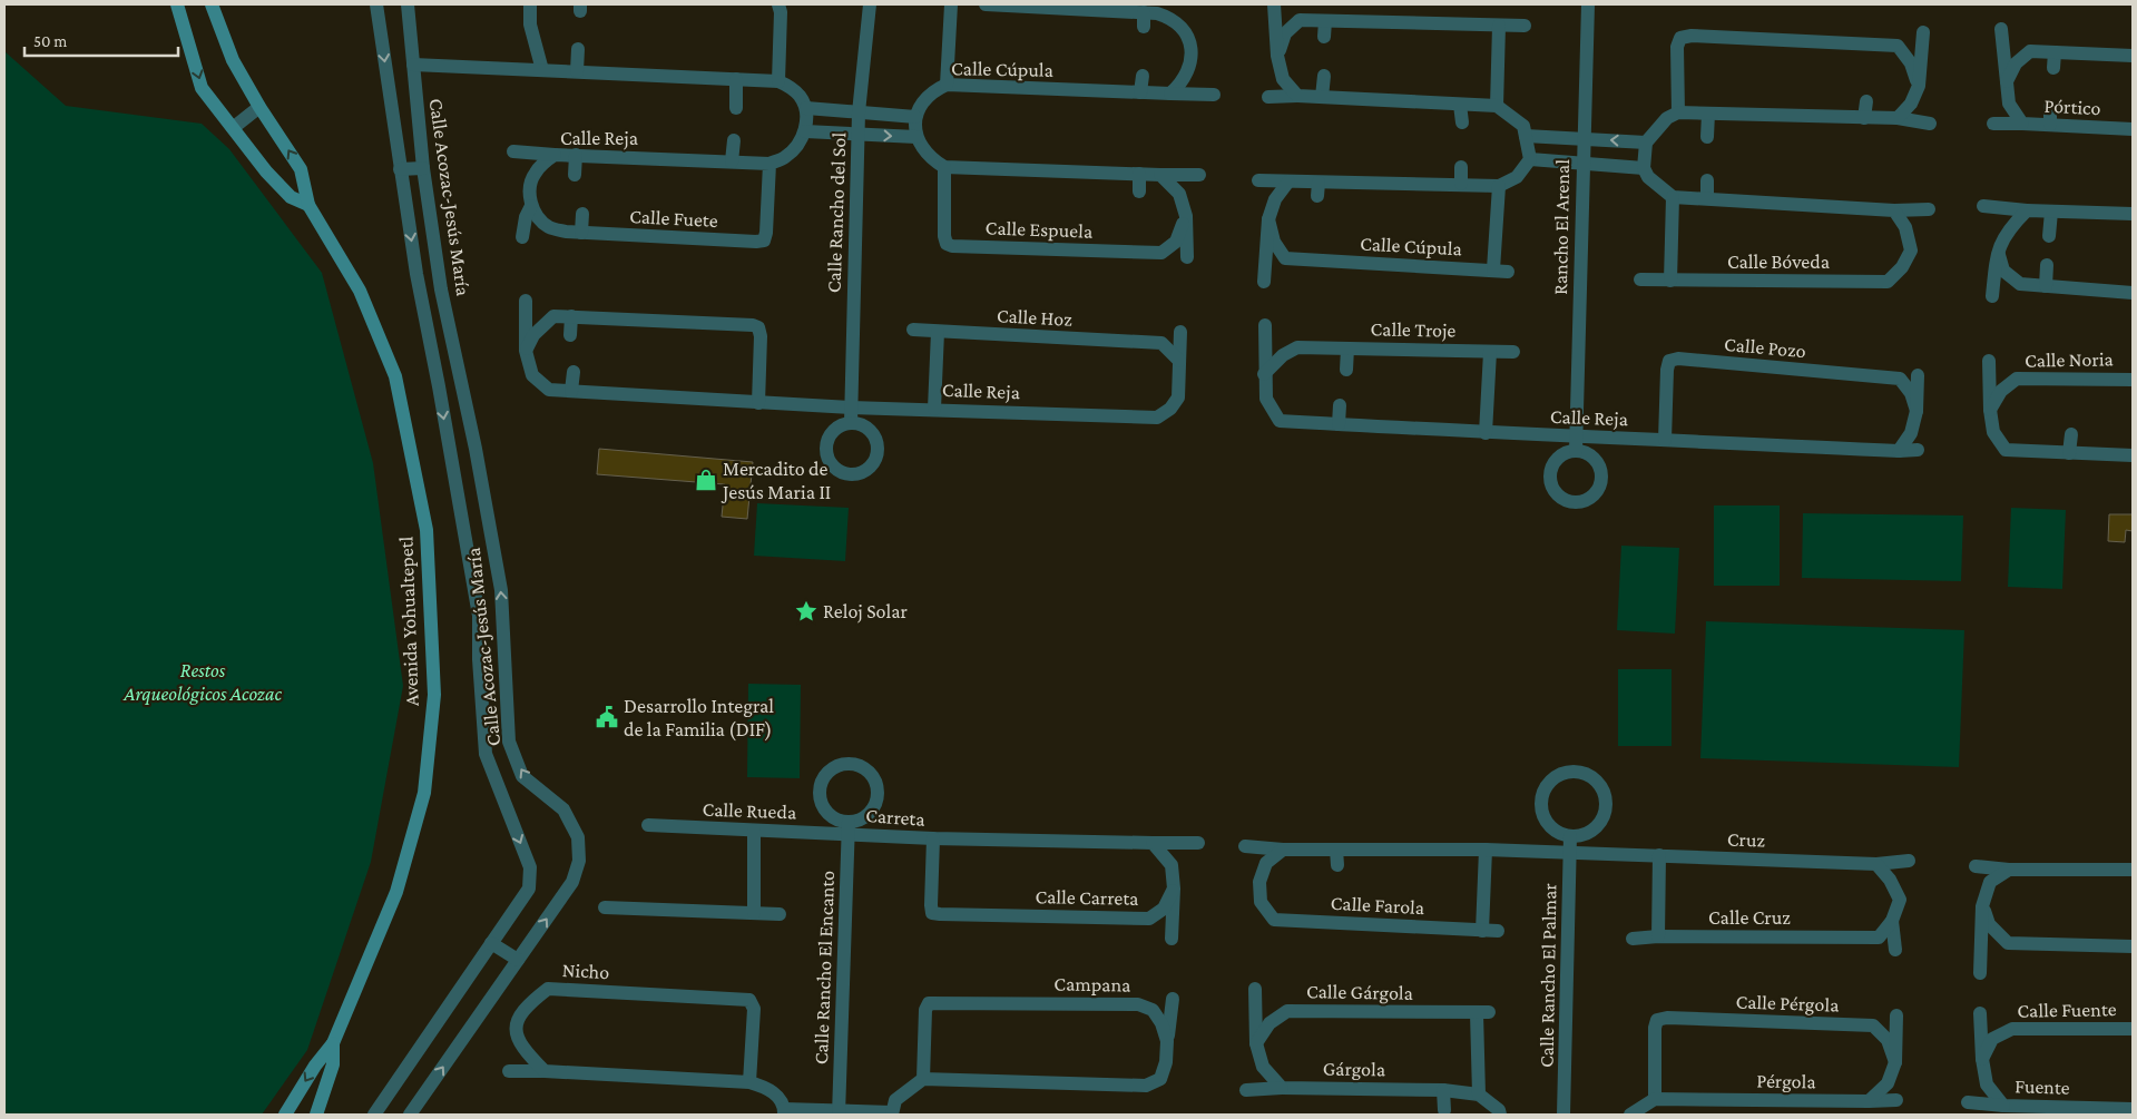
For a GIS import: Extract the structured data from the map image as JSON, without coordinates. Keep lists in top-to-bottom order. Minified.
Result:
{"streets":{"main road":["Avenida Yohualtepetl"],"street":["Calle Cúpula","Pórtico","Calle Reja","Calle Acozac-Jesús María","Calle Rancho del Sol","Calle Fuete","Rancho El Arenal","Calle Espuela","Calle Bóveda","Calle Hoz","Calle Troje","Calle Pozo","Calle Noria","Calle Rueda","Carreta","Cruz","Calle Carreta","Calle Farola","Calle Cruz","Calle Rancho El Encanto","Nicho","Calle Rancho El Palmar","Campana","Calle Gárgola","Calle Pérgola","Calle Fuente","Gárgola","Pérgola","Fuente"]},"crossings":[["Calle Reja","Calle Rancho del Sol"],["Calle Reja","Calle Fuete"],["Calle Reja","Rancho El Arenal"],["Calle Reja","Calle Hoz"],["Calle Reja","Calle Troje"],["Calle Reja","Calle Pozo"],["Calle Rueda","Carreta"],["Calle Rueda","Calle Rancho El Encanto"],["Carreta","Calle Carreta"],["Carreta","Calle Rancho El Encanto"],["Cruz","Calle Cruz"],["Cruz","Calle Rancho El Palmar"],["Calle Gárgola","Gárgola"],["Calle Pérgola","Pérgola"],["Calle Fuente","Fuente"]],"parks":["Restos Arqueológicos Acozac"],"places":{"shop":["Mercadito de Jesús Maria II"],"place":["Reloj Solar"],"public building":["Desarrollo Integral de la Familia (DIF)"]},"scale_bar":"50 m"}
